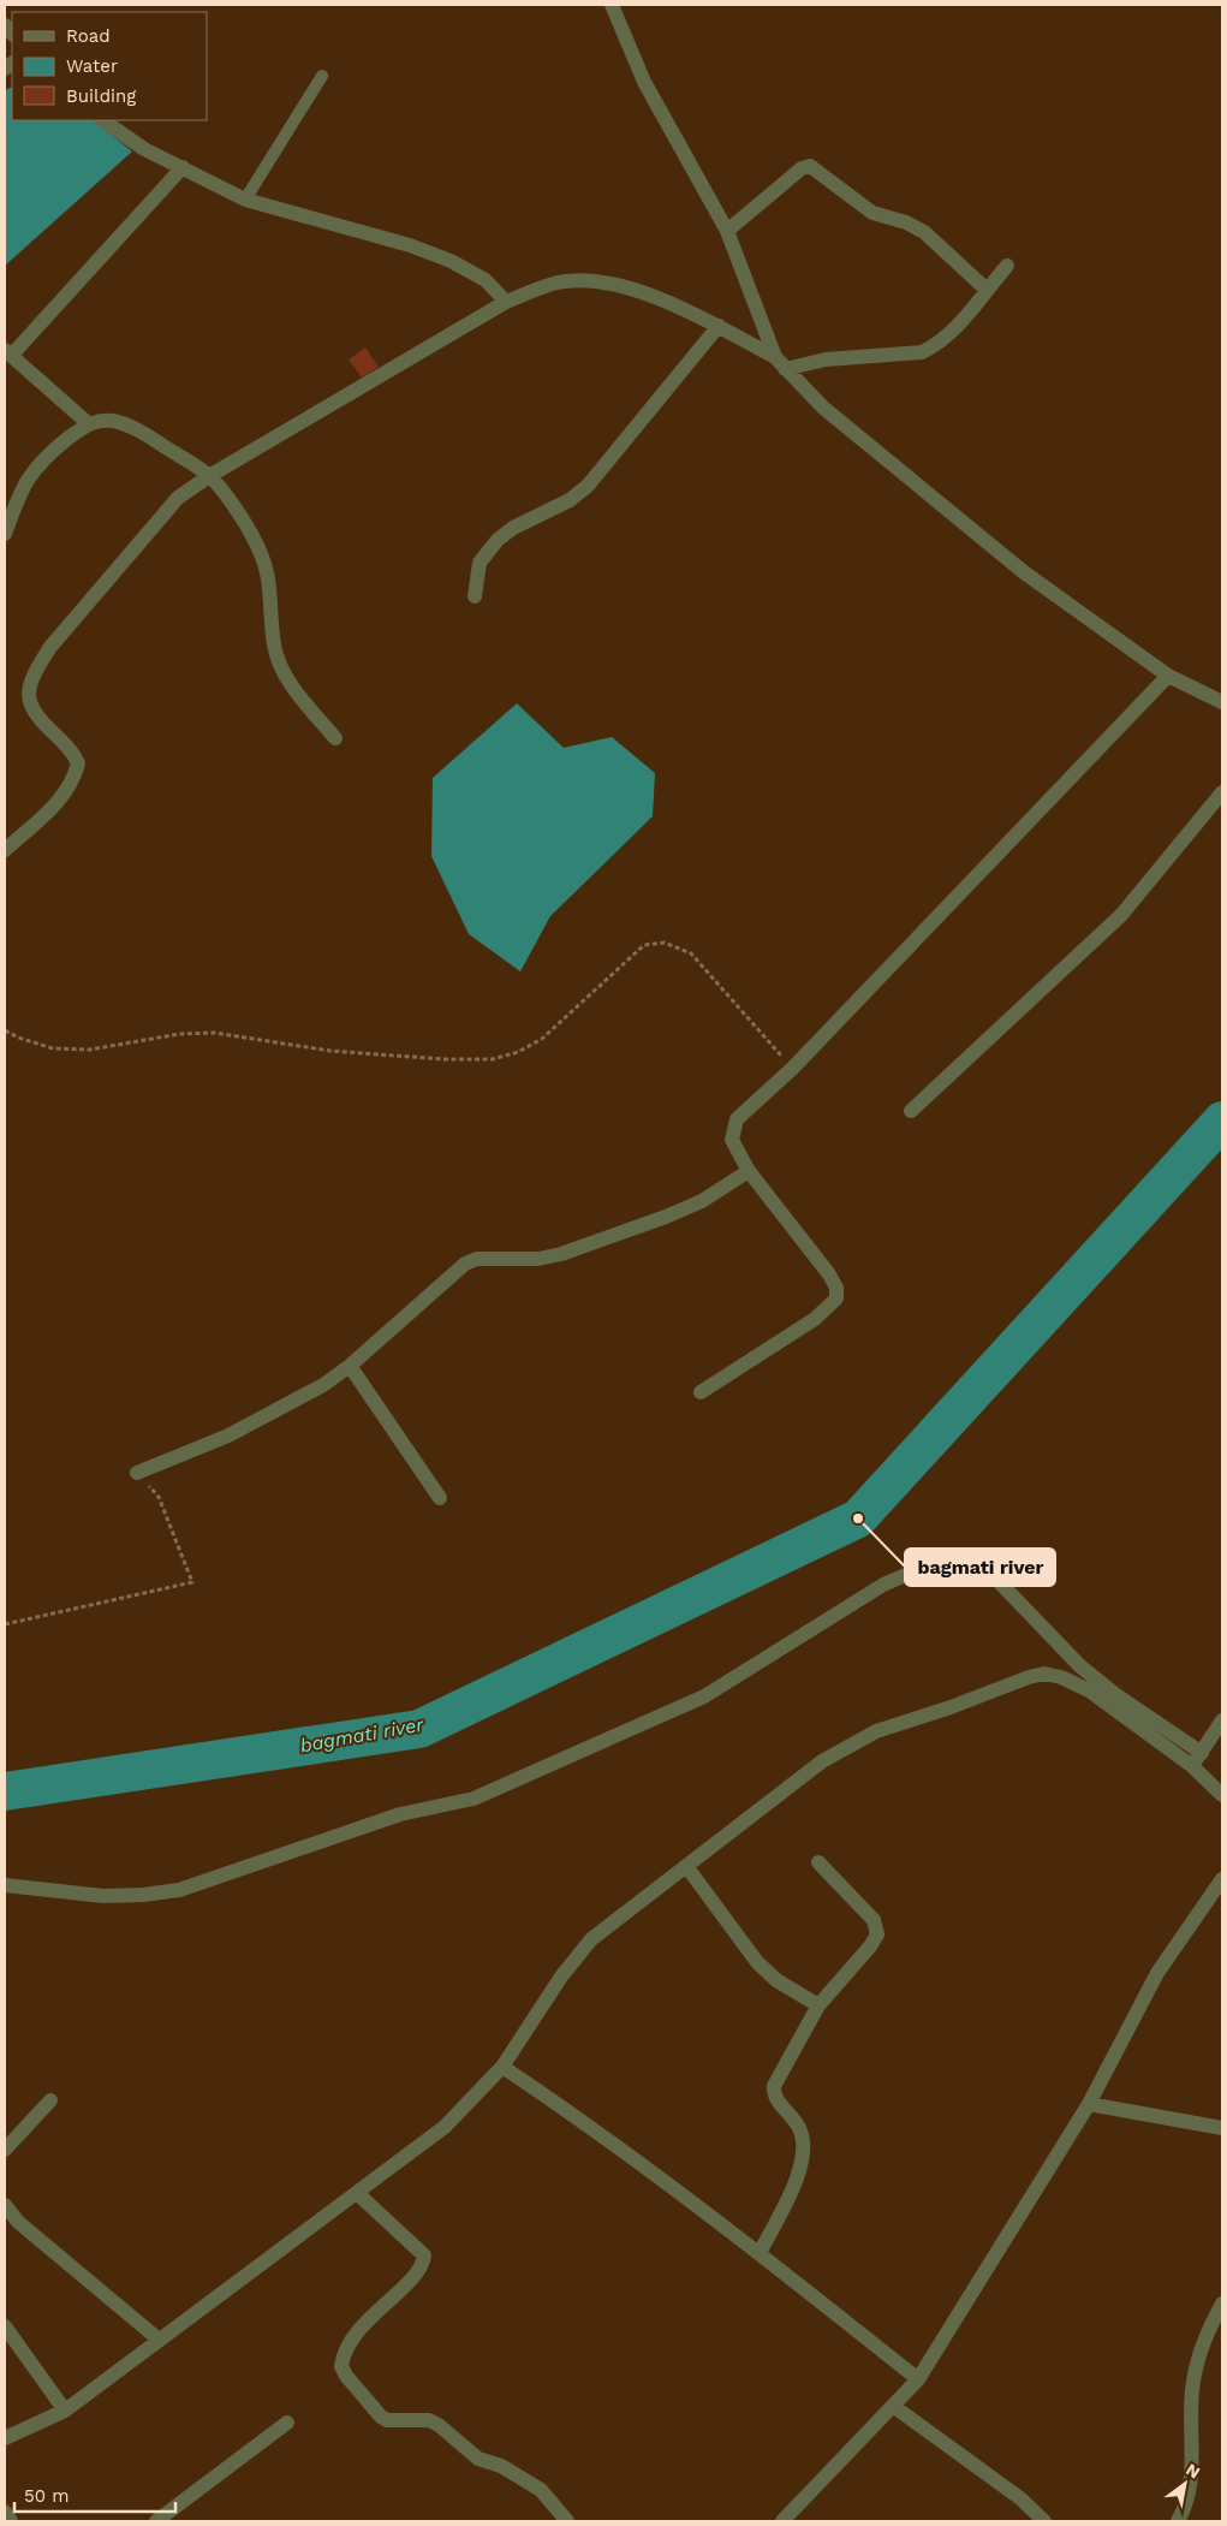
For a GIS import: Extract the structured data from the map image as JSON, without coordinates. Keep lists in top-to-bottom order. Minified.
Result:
{"water":["bagmati river"],"places":["bagmati river"],"legend":["Road","Water","Building"],"scale_bar":"50 m","north":"top right"}
